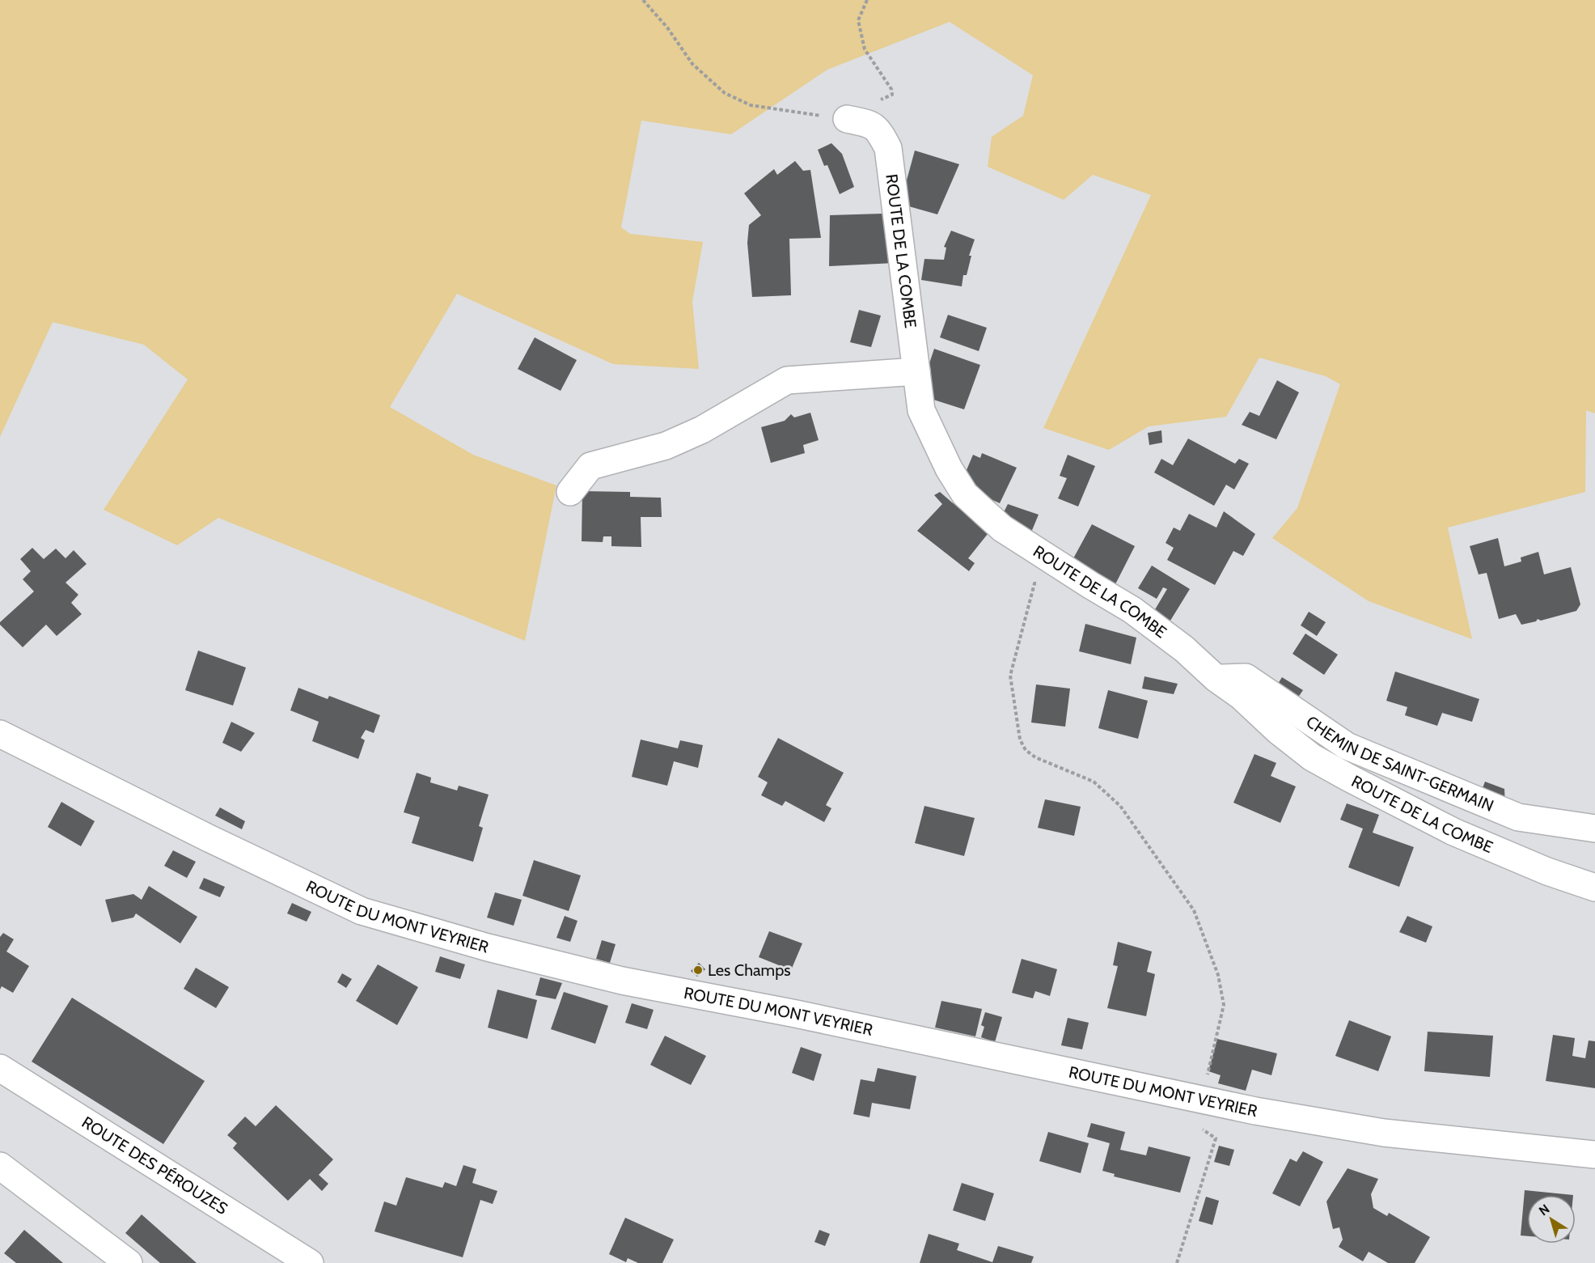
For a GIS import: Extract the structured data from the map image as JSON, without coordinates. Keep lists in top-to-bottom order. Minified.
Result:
{"streets":{"street":["ROUTE DE LA COMBE","CHEMIN DE SAINT-GERMAIN","ROUTE DU MONT VEYRIER","ROUTE DES PÉROUZES"]},"crossings":[["ROUTE DE LA COMBE","CHEMIN DE SAINT-GERMAIN"]],"places":["Les Champs"],"north":"top left"}
